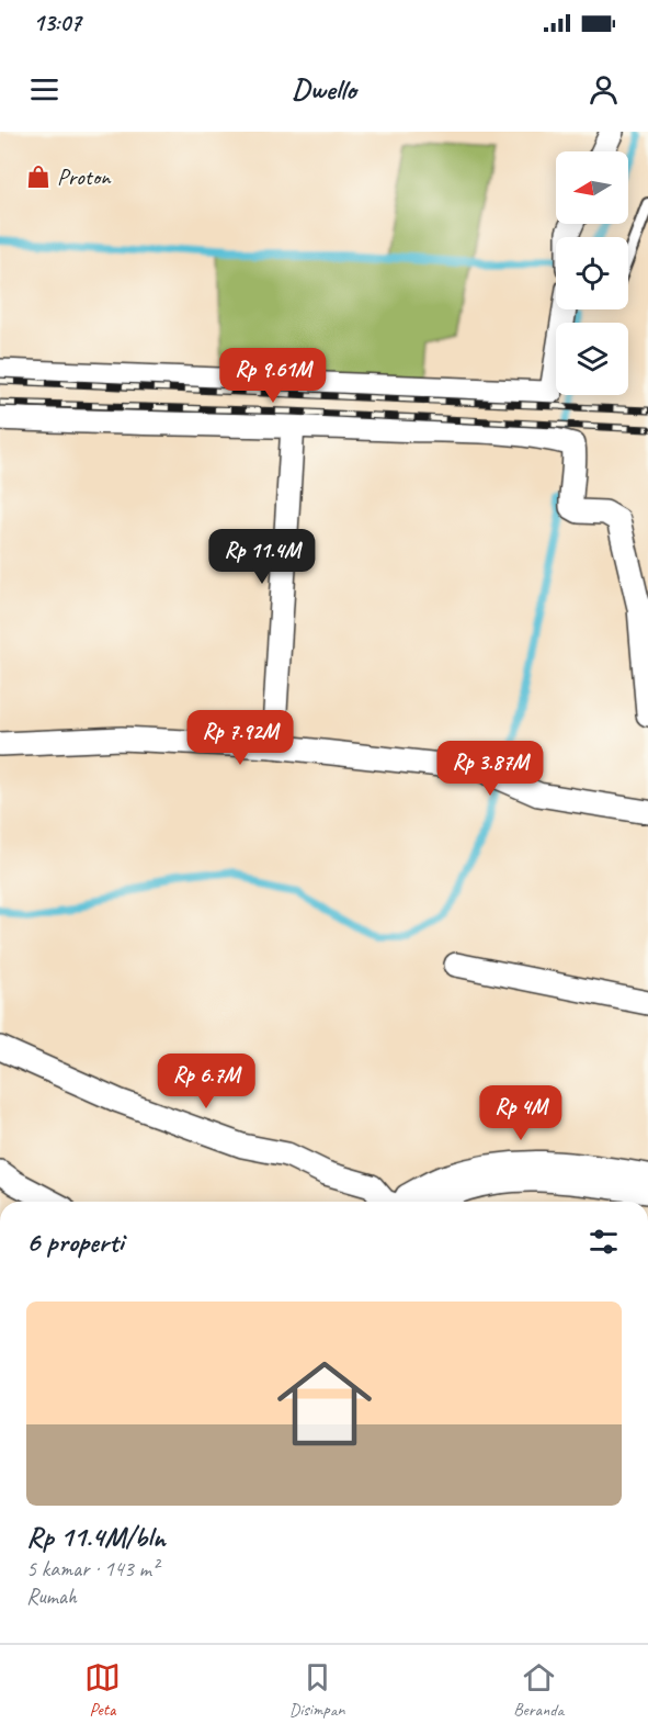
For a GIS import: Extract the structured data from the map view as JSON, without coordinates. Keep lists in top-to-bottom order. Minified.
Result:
{"places":{"shop":["Proton"]},"north":"left","page":{"status":"13:07","header":"Dwello","price":["Rp 9.61M","Rp 11.4M","Rp 7.92M","Rp 3.87M","Rp 6.7M","Rp 4M"],"heading":"6 properti","list":[{"name":"Rp 11.4M/bln","note":"5 kamar · 143 m² · Rumah"}],"tabs":["Peta","Disimpan","Beranda"]}}
